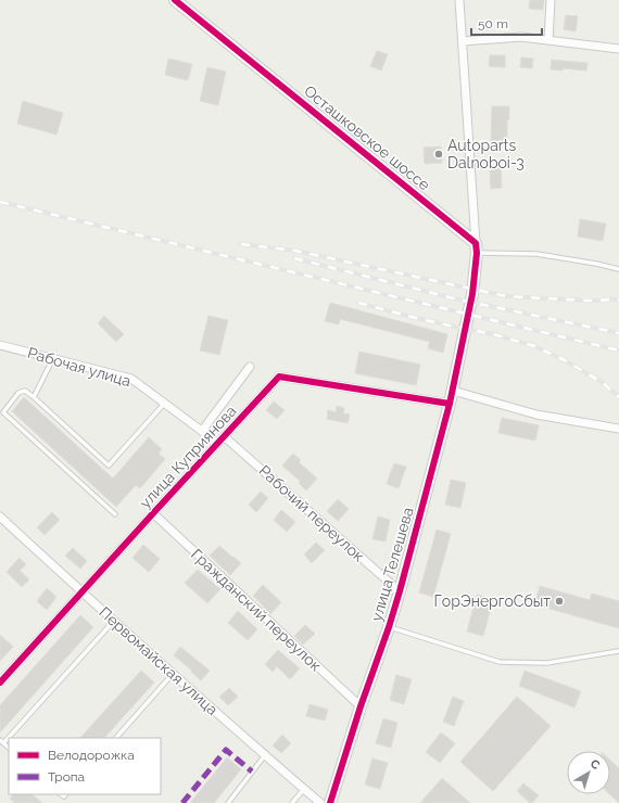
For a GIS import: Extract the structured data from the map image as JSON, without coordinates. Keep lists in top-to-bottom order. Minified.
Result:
{"streets":{"street":["Осташковское шоссе","Рабочая улица","улица Куприянова","Рабочий переулок","улица Телешева","Гражданский переулок","Первомайская улица"]},"crossings":[["Осташковское шоссе","улица Телешева"],["Рабочая улица","улица Куприянова"],["улица Куприянова","Рабочий переулок"],["улица Куприянова","улица Телешева"],["улица Куприянова","Гражданский переулок"],["улица Куприянова","Первомайская улица"],["Рабочий переулок","улица Телешева"],["улица Телешева","Гражданский переулок"]],"places":["Autoparts Dalnoboi-3","ГорЭнергоСбыт"],"legend":["Велодорожка","Тропа"],"scale_bar":"50 m","north":"top right"}
